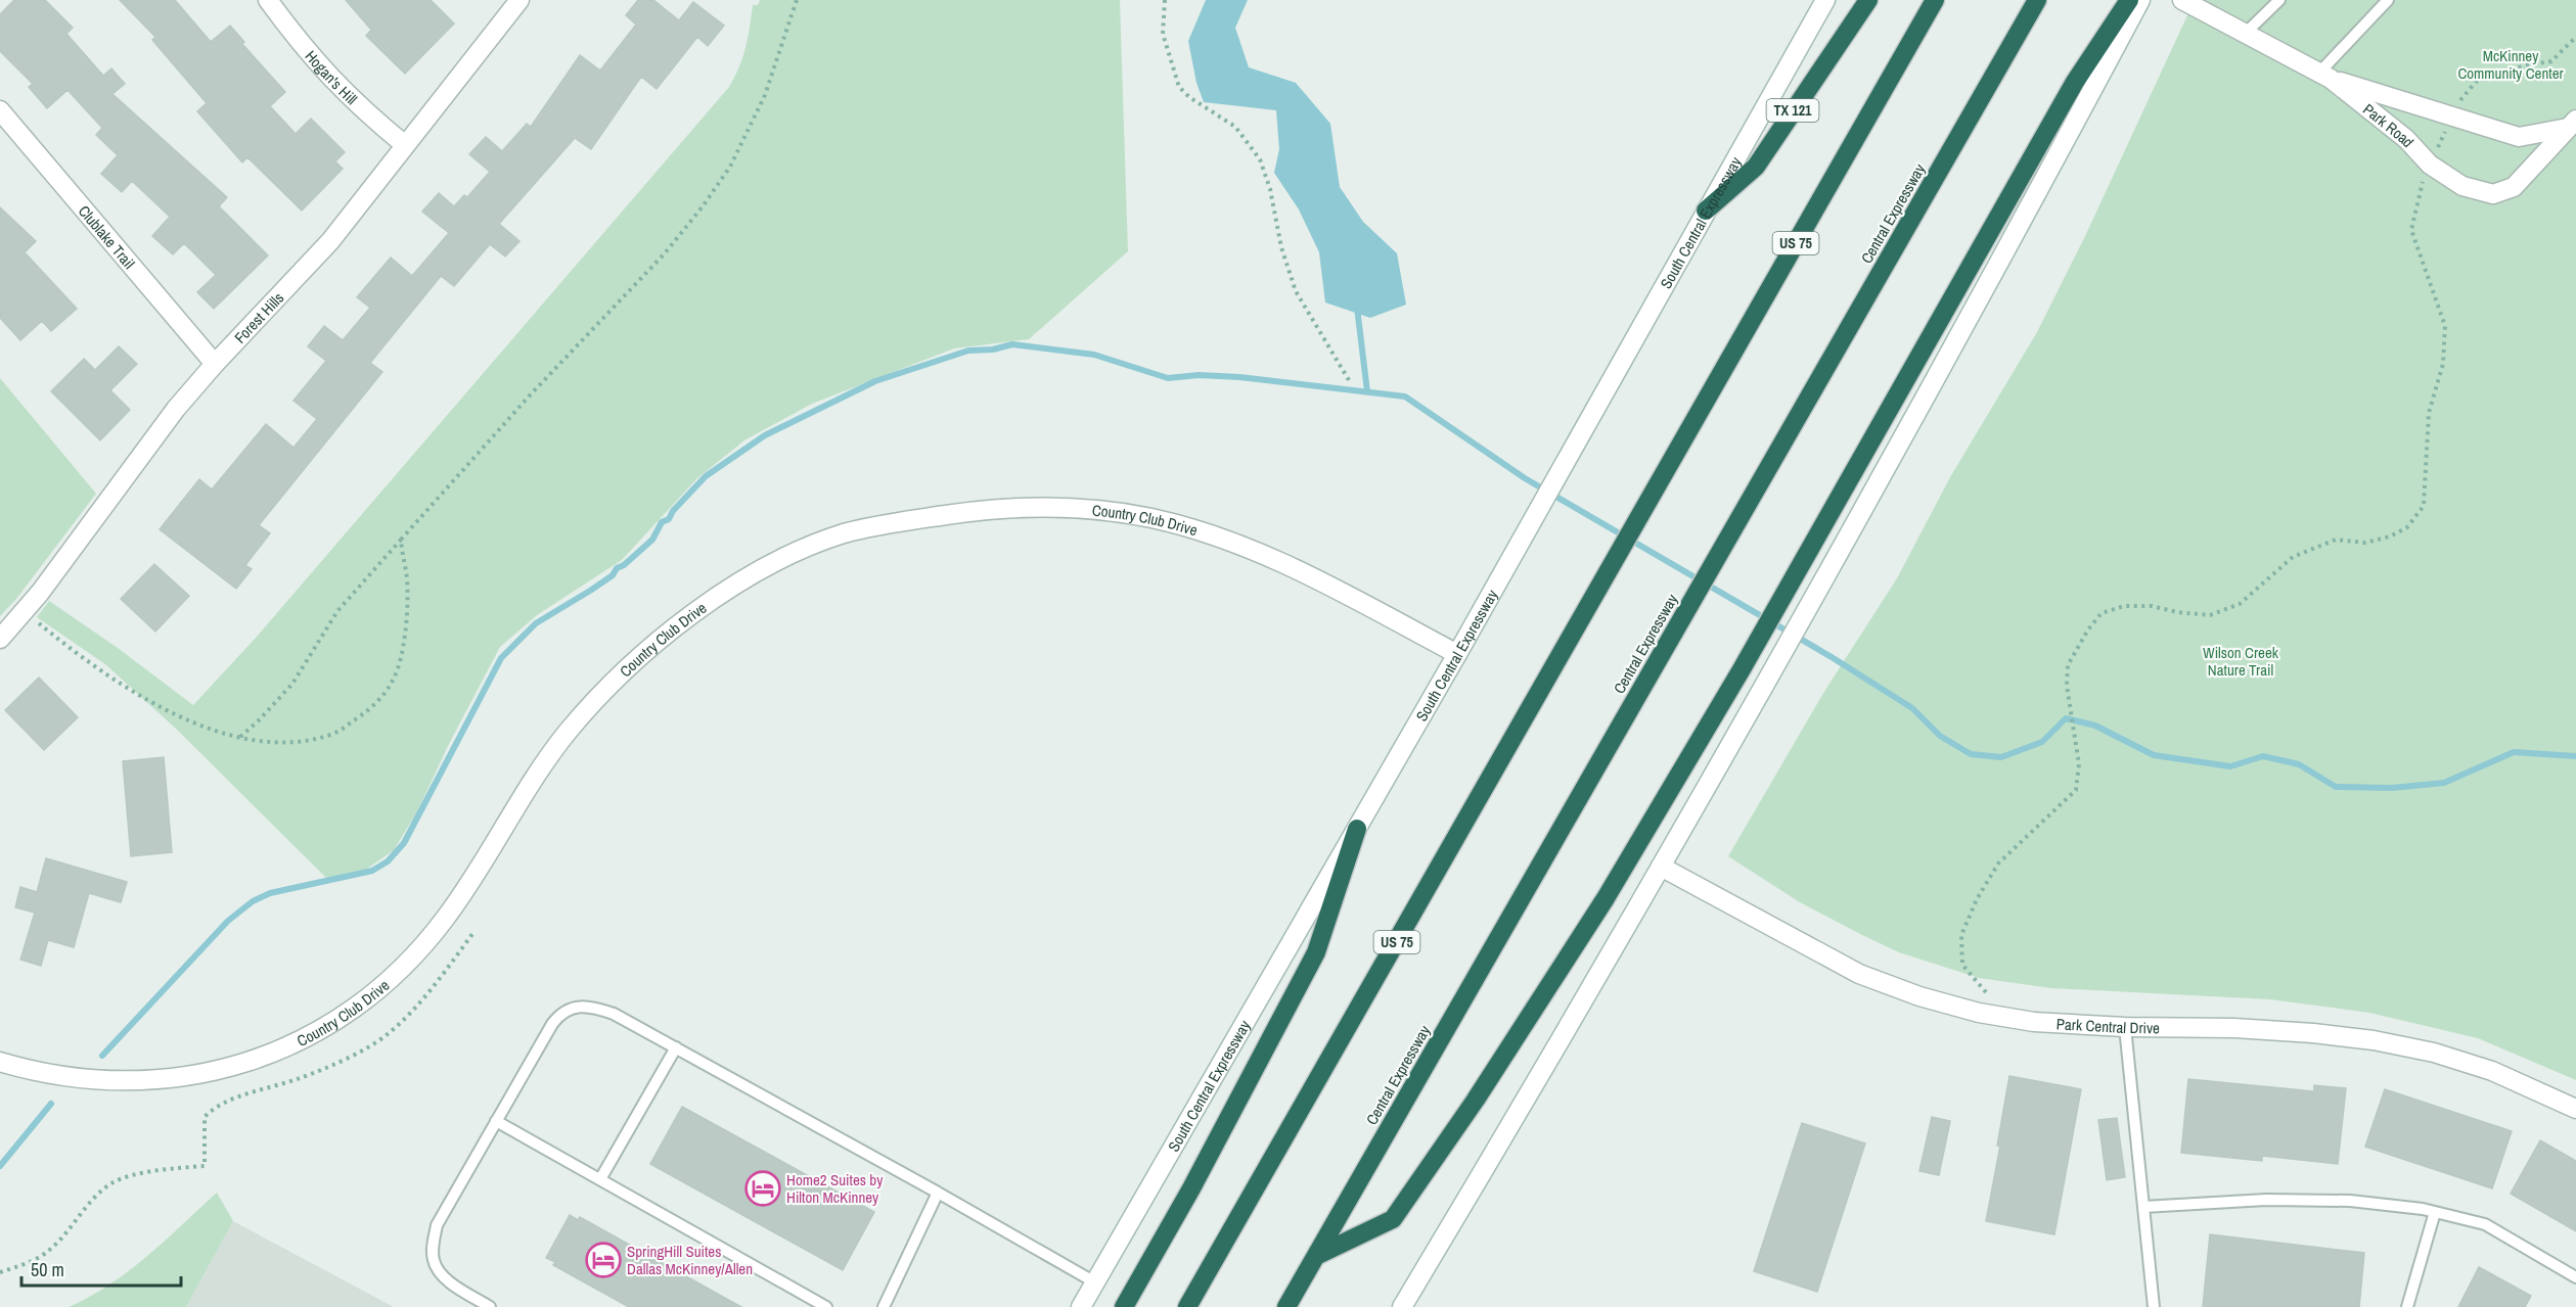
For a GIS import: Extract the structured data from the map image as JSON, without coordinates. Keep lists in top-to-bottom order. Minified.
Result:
{"streets":{"highway":["TX 121","Central Expressway","US 75"],"street":["Hogan's Hill","Park Road","South Central Expressway","Clublake Trail","Forest Hills","Country Club Drive","Park Central Drive"]},"crossings":[["Hogan's Hill","Forest Hills"],["TX 121","South Central Expressway"],["South Central Expressway","Country Club Drive"],["Clublake Trail","Forest Hills"]],"parks":["McKinney Community Center","Wilson Creek Nature Trail"],"places":{"hotel":["Home2 Suites by Hilton McKinney","SpringHill Suites Dallas McKinney/Allen"]},"scale_bar":"50 m"}
